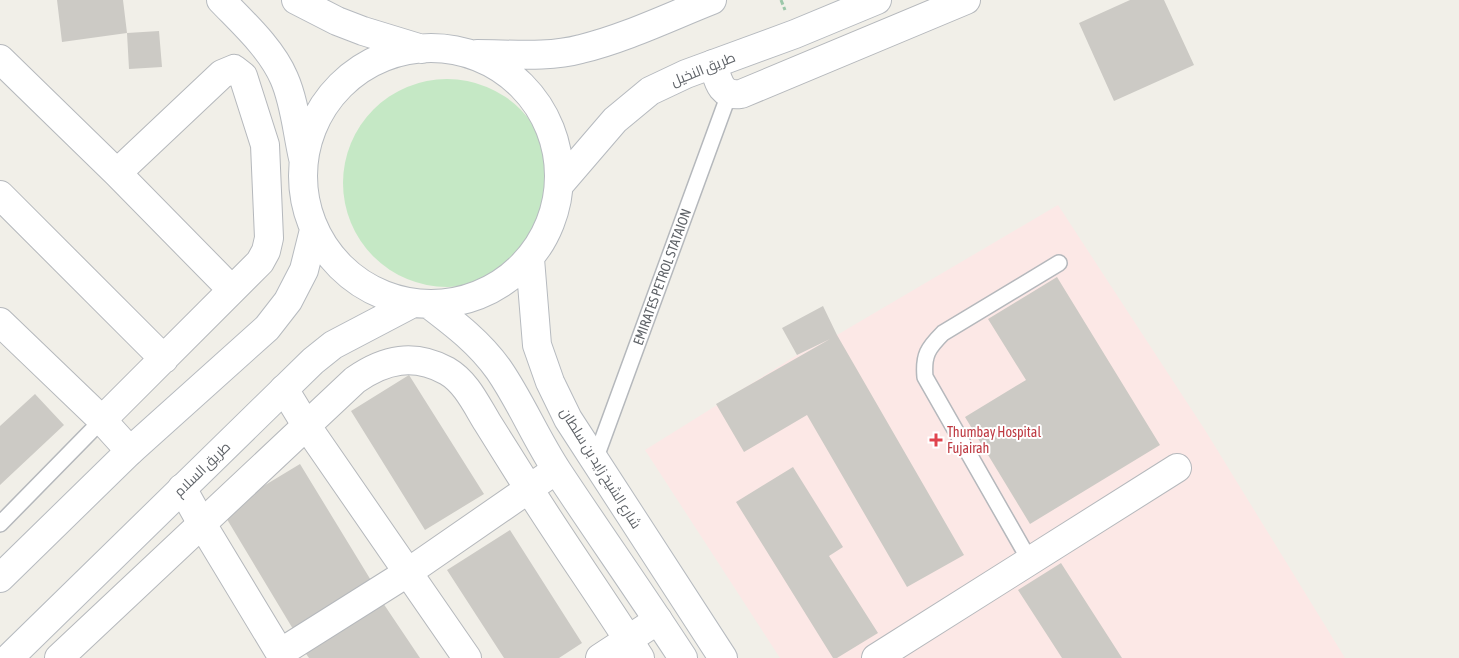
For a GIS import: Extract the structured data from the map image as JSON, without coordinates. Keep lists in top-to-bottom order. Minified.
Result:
{"streets":{"street":["طريق النخيل","شارع الشيخ زايد بن سلطان","طريق السلام"],"lane":["EMIRATES PETROL STATAION"]},"crossings":[["EMIRATES PETROL STATAION","شارع الشيخ زايد بن سلطان"]],"places":{"health":["Thumbay Hospital Fujairah"]}}
